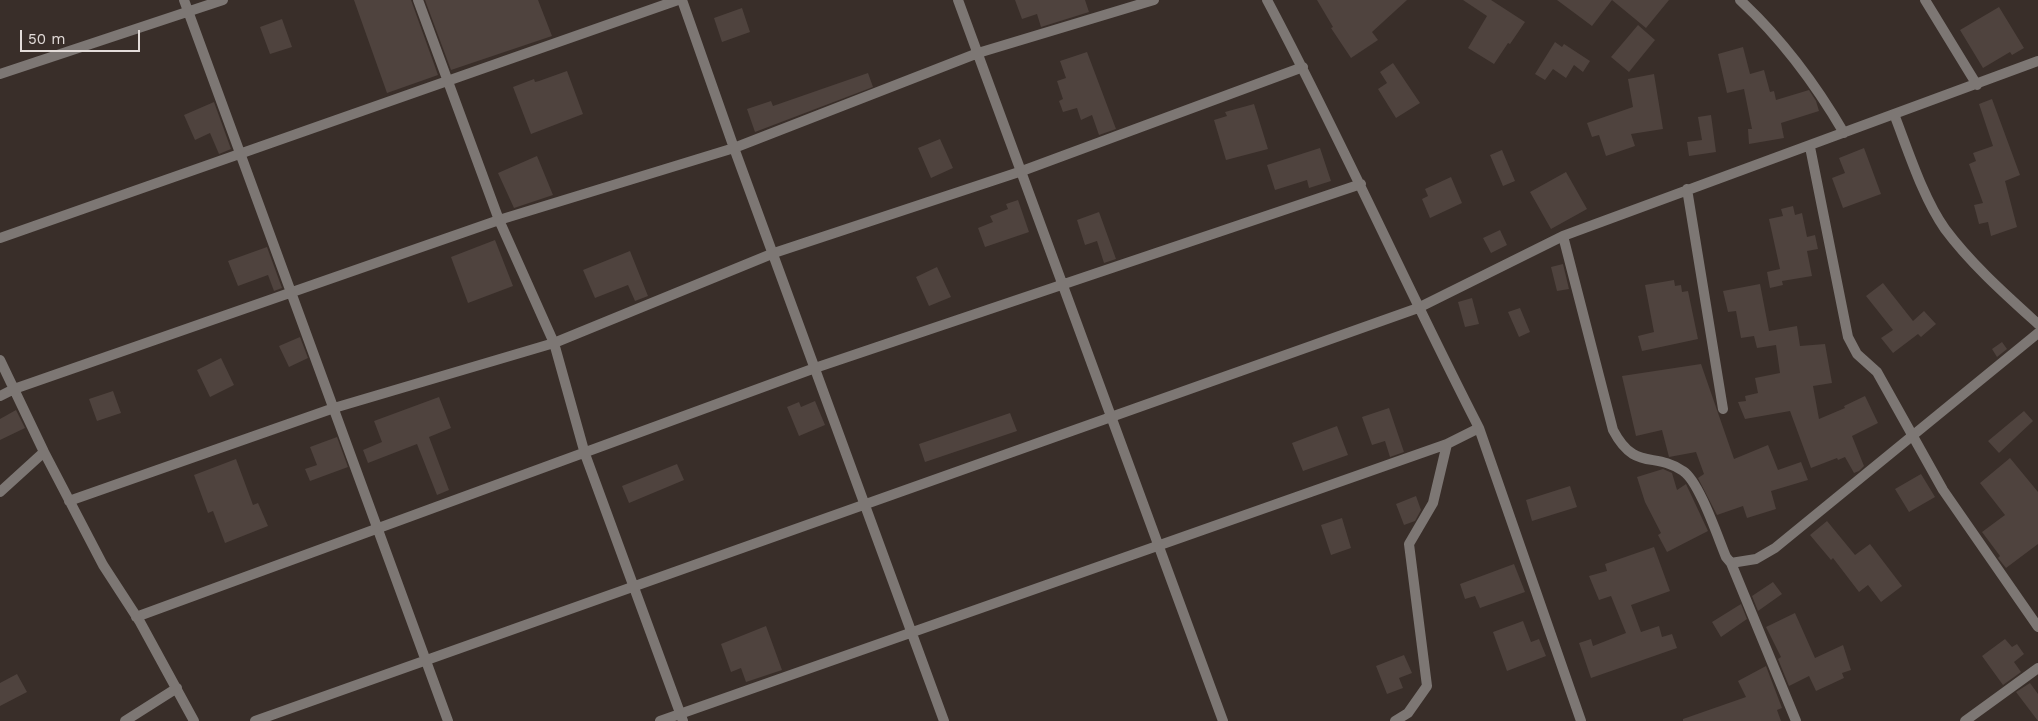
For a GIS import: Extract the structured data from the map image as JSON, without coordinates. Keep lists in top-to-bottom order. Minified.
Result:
{"scale_bar":"50 m"}
